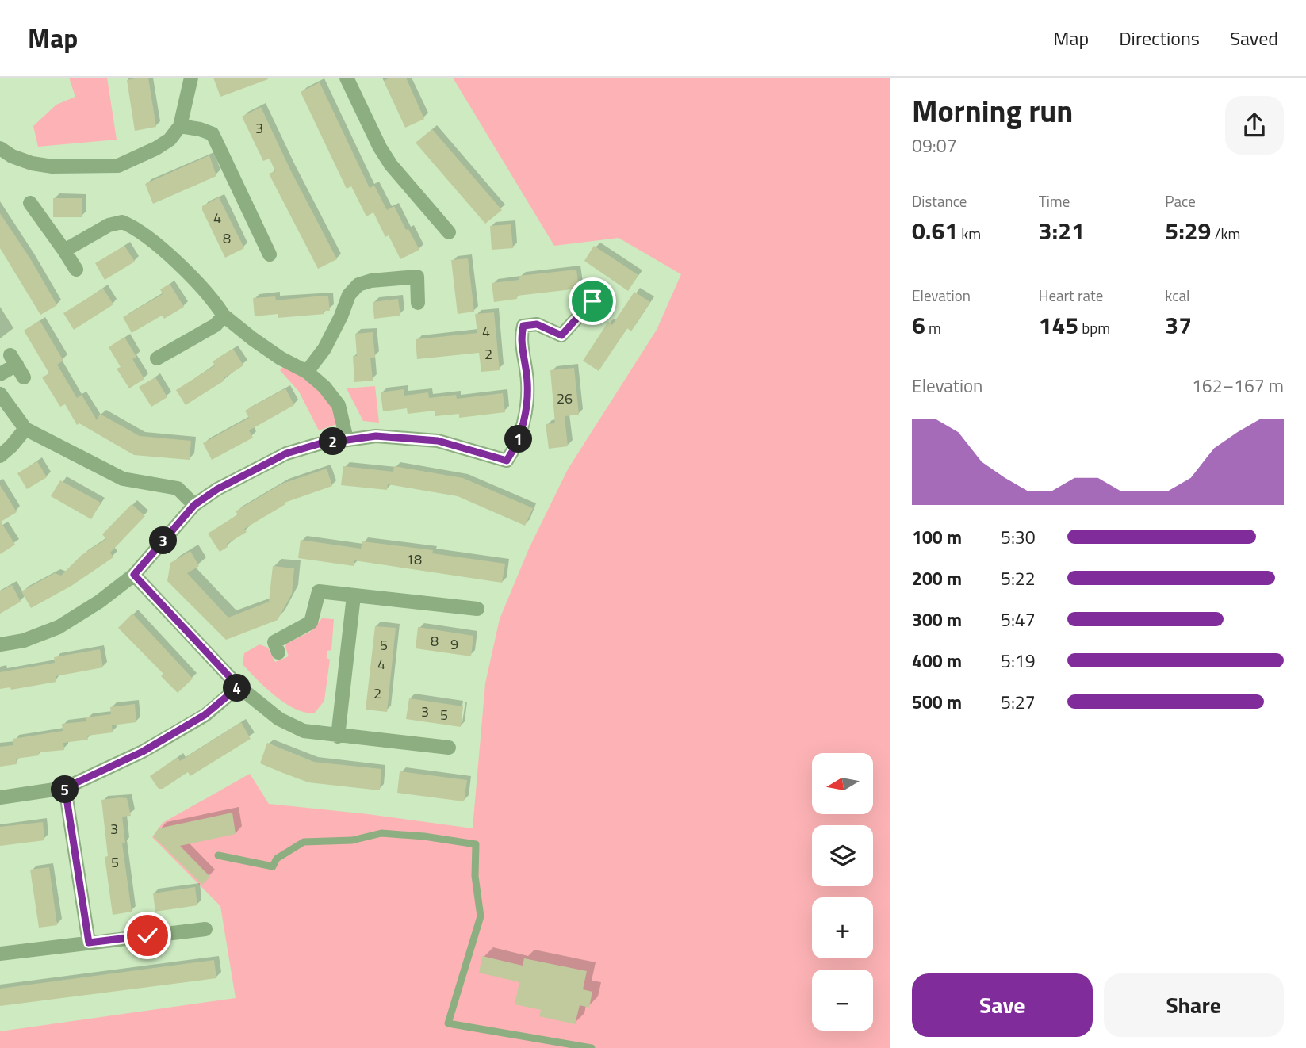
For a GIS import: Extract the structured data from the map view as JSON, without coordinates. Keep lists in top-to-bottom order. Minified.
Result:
{"house_numbers":["3","4","8","4","2","26","18","8","9","5","4","2","3","5","3","5"],"north":"left","page":{"header":"Map","nav":["Map","Directions","Saved"],"heading":["Morning run","09:07"],"stats":[["Distance","0.61 km"],["Time","3:21"],["Pace","5:29 /km"],["Elevation","6 m"],["Heart rate","145 bpm"],["kcal","37"]],"chart":["Elevation","162–167 m"],"pins":["1","2","3","4","5"],"list":[{"name":"100 m","note":"5:30"},{"name":"200 m","note":"5:22"},{"name":"300 m","note":"5:47"},{"name":"400 m","note":"5:19"},{"name":"500 m","note":"5:27"}],"map_buttons":["+","−"],"buttons":["Save","Share"]}}
